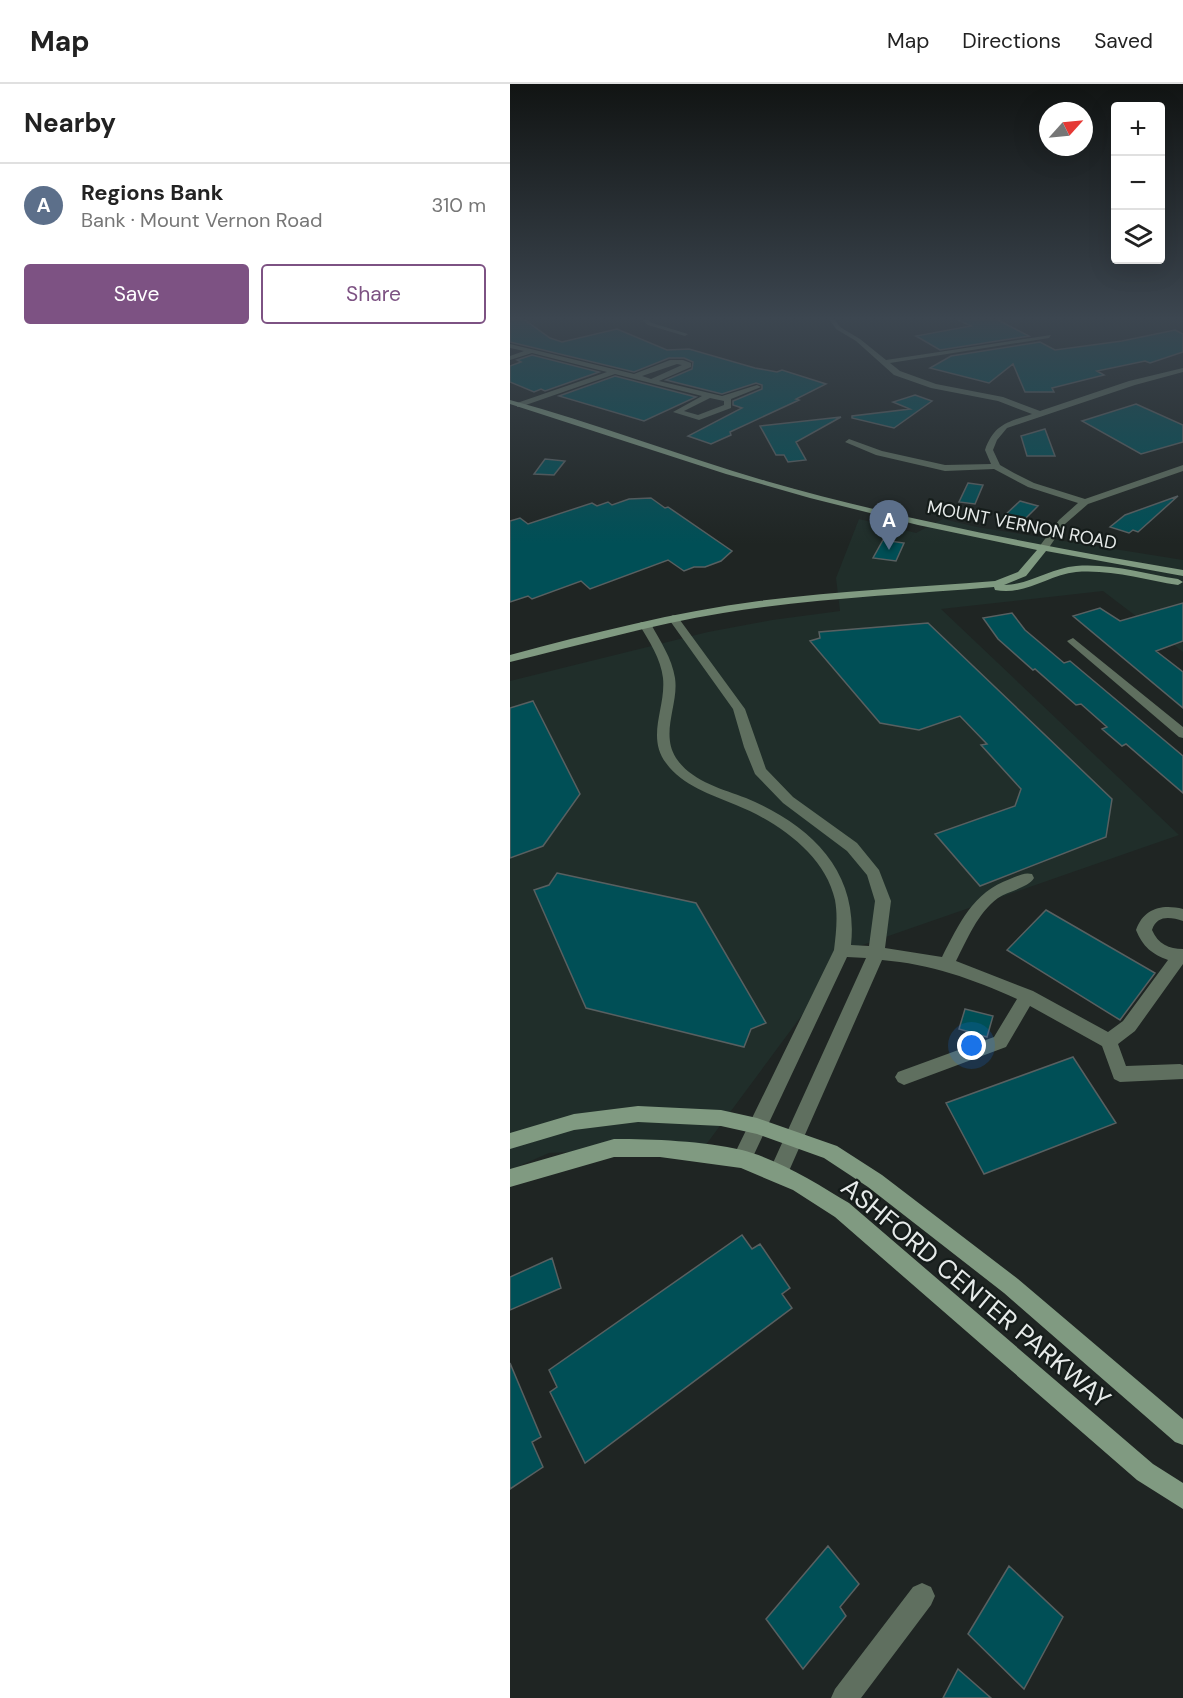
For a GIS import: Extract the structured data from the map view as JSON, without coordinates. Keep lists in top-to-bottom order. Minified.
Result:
{"streets":{"street":["MOUNT VERNON ROAD","ASHFORD CENTER PARKWAY"]},"north":"top right","page":{"header":"Map","nav":["Map","Directions","Saved"],"heading":"Nearby","map_buttons":["+","−"],"list":[{"mark":"A","name":"Regions Bank","note":"Bank · Mount Vernon Road","value":"310 m"}],"buttons":["Save","Share"],"pins":"A"}}
